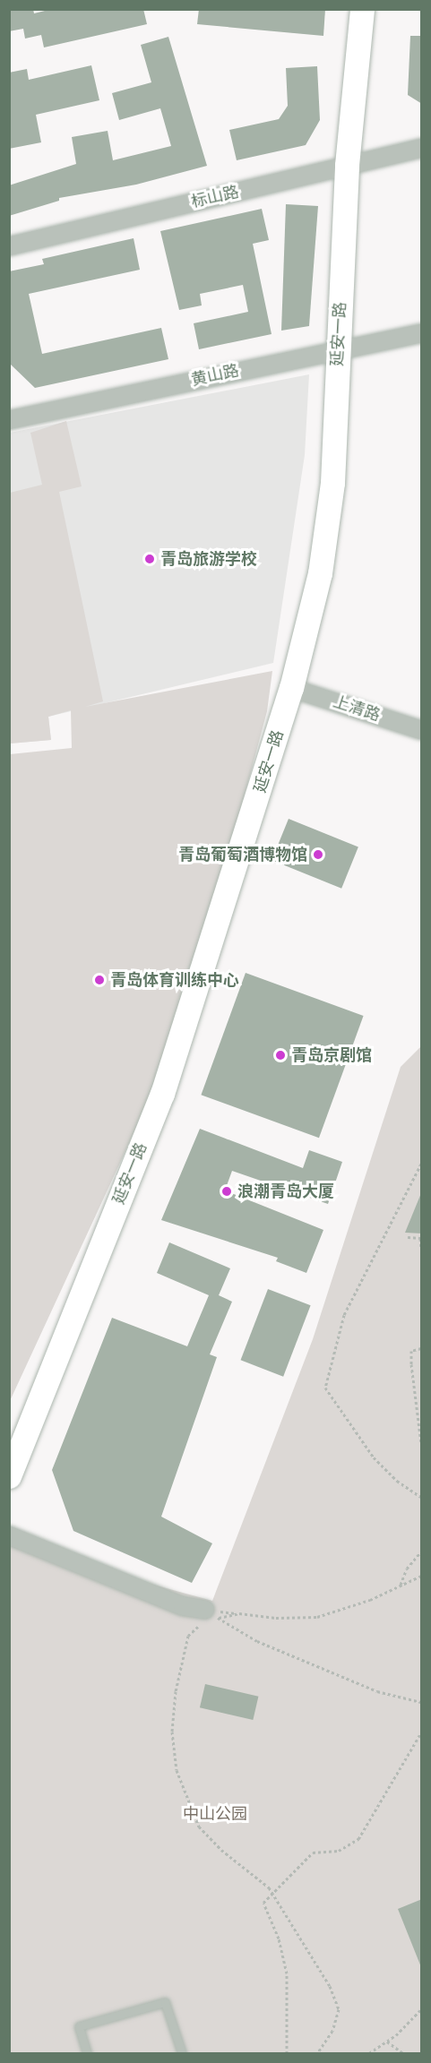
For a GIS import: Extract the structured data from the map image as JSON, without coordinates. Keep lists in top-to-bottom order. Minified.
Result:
{"streets":{"main road":["延安一路"],"street":["标山路","黄山路","上清路"]},"crossings":[["标山路","延安一路"],["延安一路","黄山路"],["延安一路","上清路"]],"parks":["中山公园"],"places":["青岛旅游学校","青岛葡萄酒博物馆","青岛体育训练中心","青岛京剧馆","浪潮青岛大厦"]}
